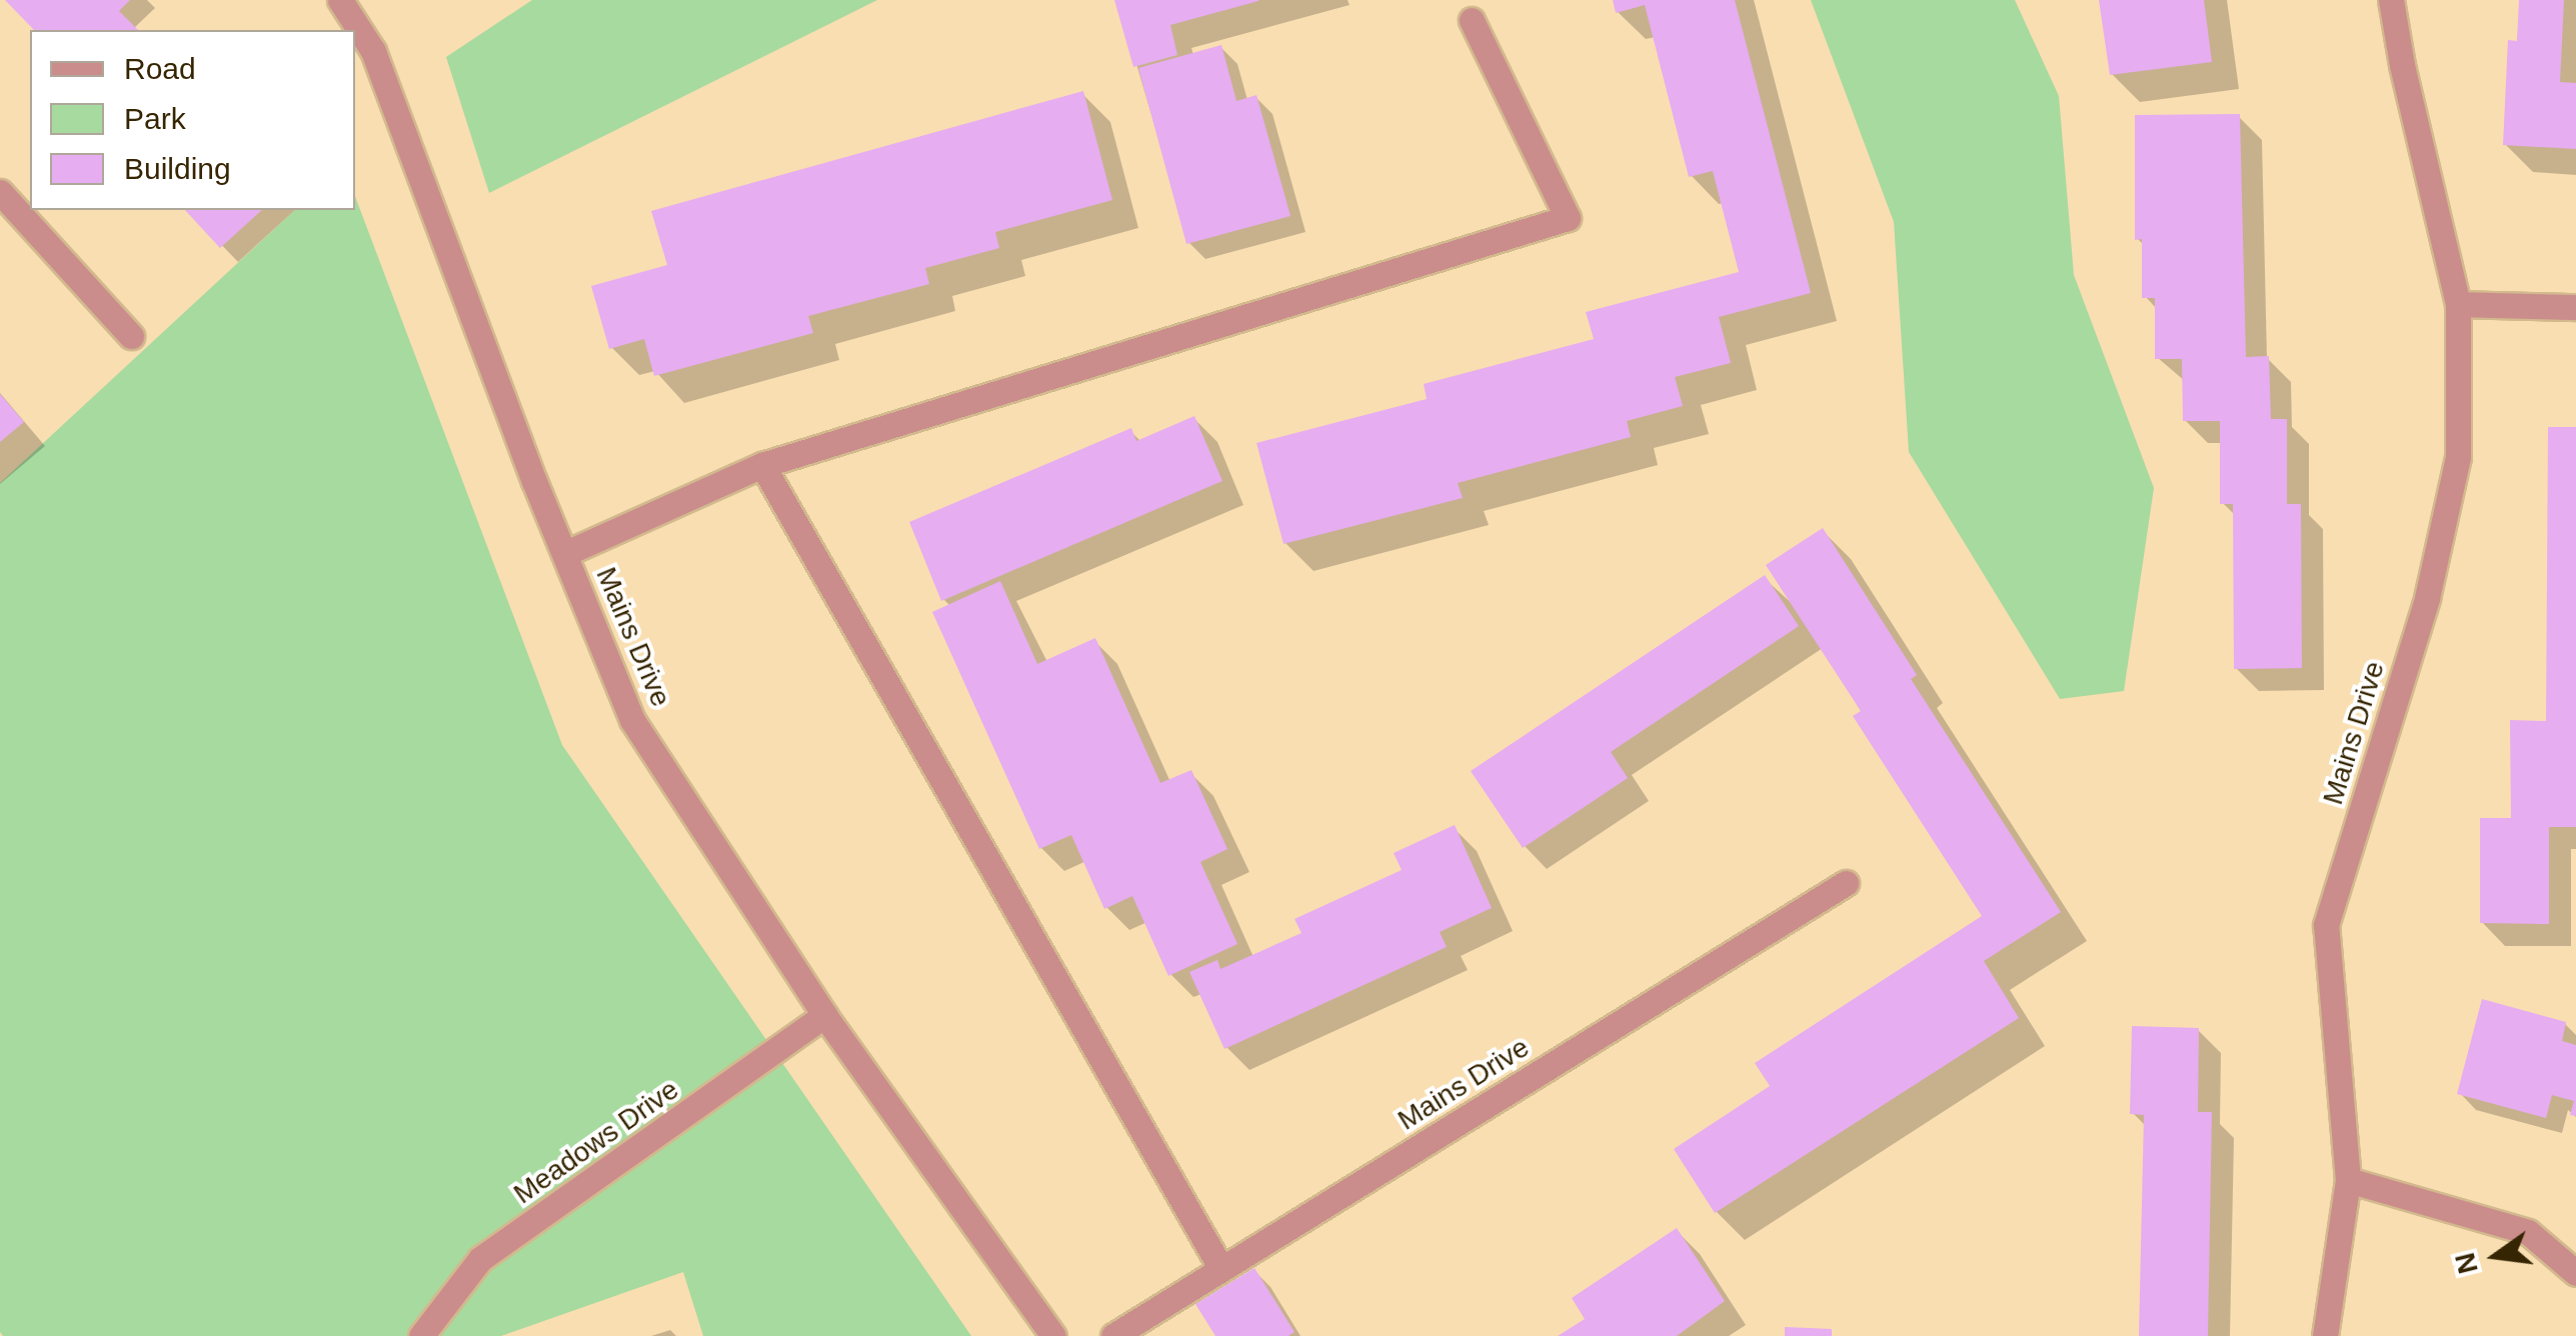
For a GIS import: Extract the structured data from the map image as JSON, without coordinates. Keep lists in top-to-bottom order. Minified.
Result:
{"streets":{"street":["Mains Drive","Meadows Drive"]},"crossings":[["Mains Drive","Meadows Drive"]],"legend":["Road","Park","Building"],"north":"left"}
